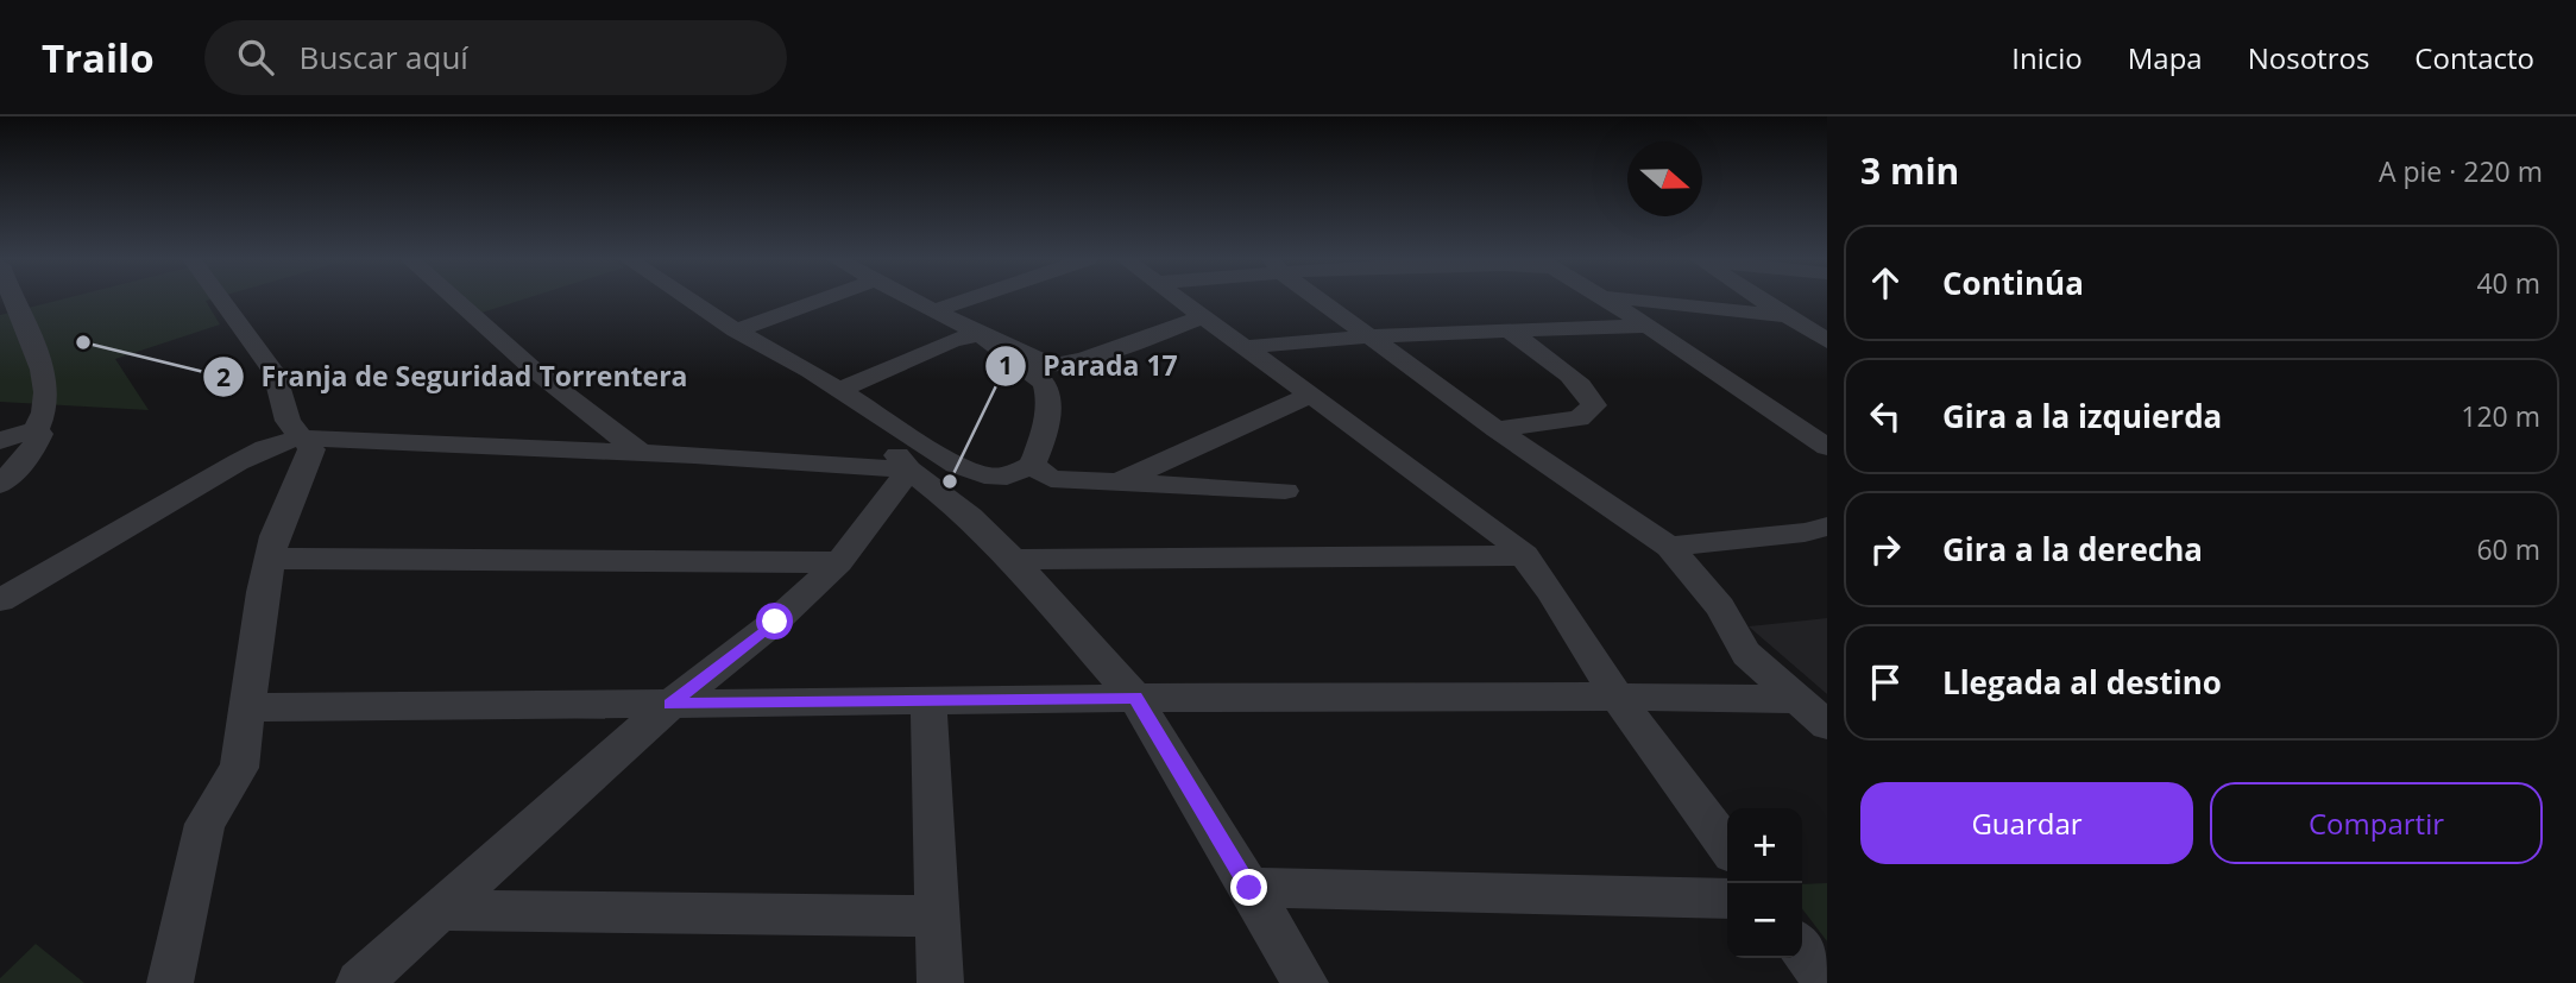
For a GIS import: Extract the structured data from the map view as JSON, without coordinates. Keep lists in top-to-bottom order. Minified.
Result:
{"places":["Franja de Seguridad Torrentera","Parada 17"],"north":"right","page":{"header":"Trailo","search":"Buscar aquí","nav":["Inicio","Mapa","Nosotros","Contacto"],"heading":["3 min","A pie · 220 m"],"list":[["Continúa","40 m"],["Gira a la izquierda","120 m"],["Gira a la derecha","60 m"],"Llegada al destino"],"buttons":["Guardar","Compartir"],"map_buttons":["+","−"]}}
